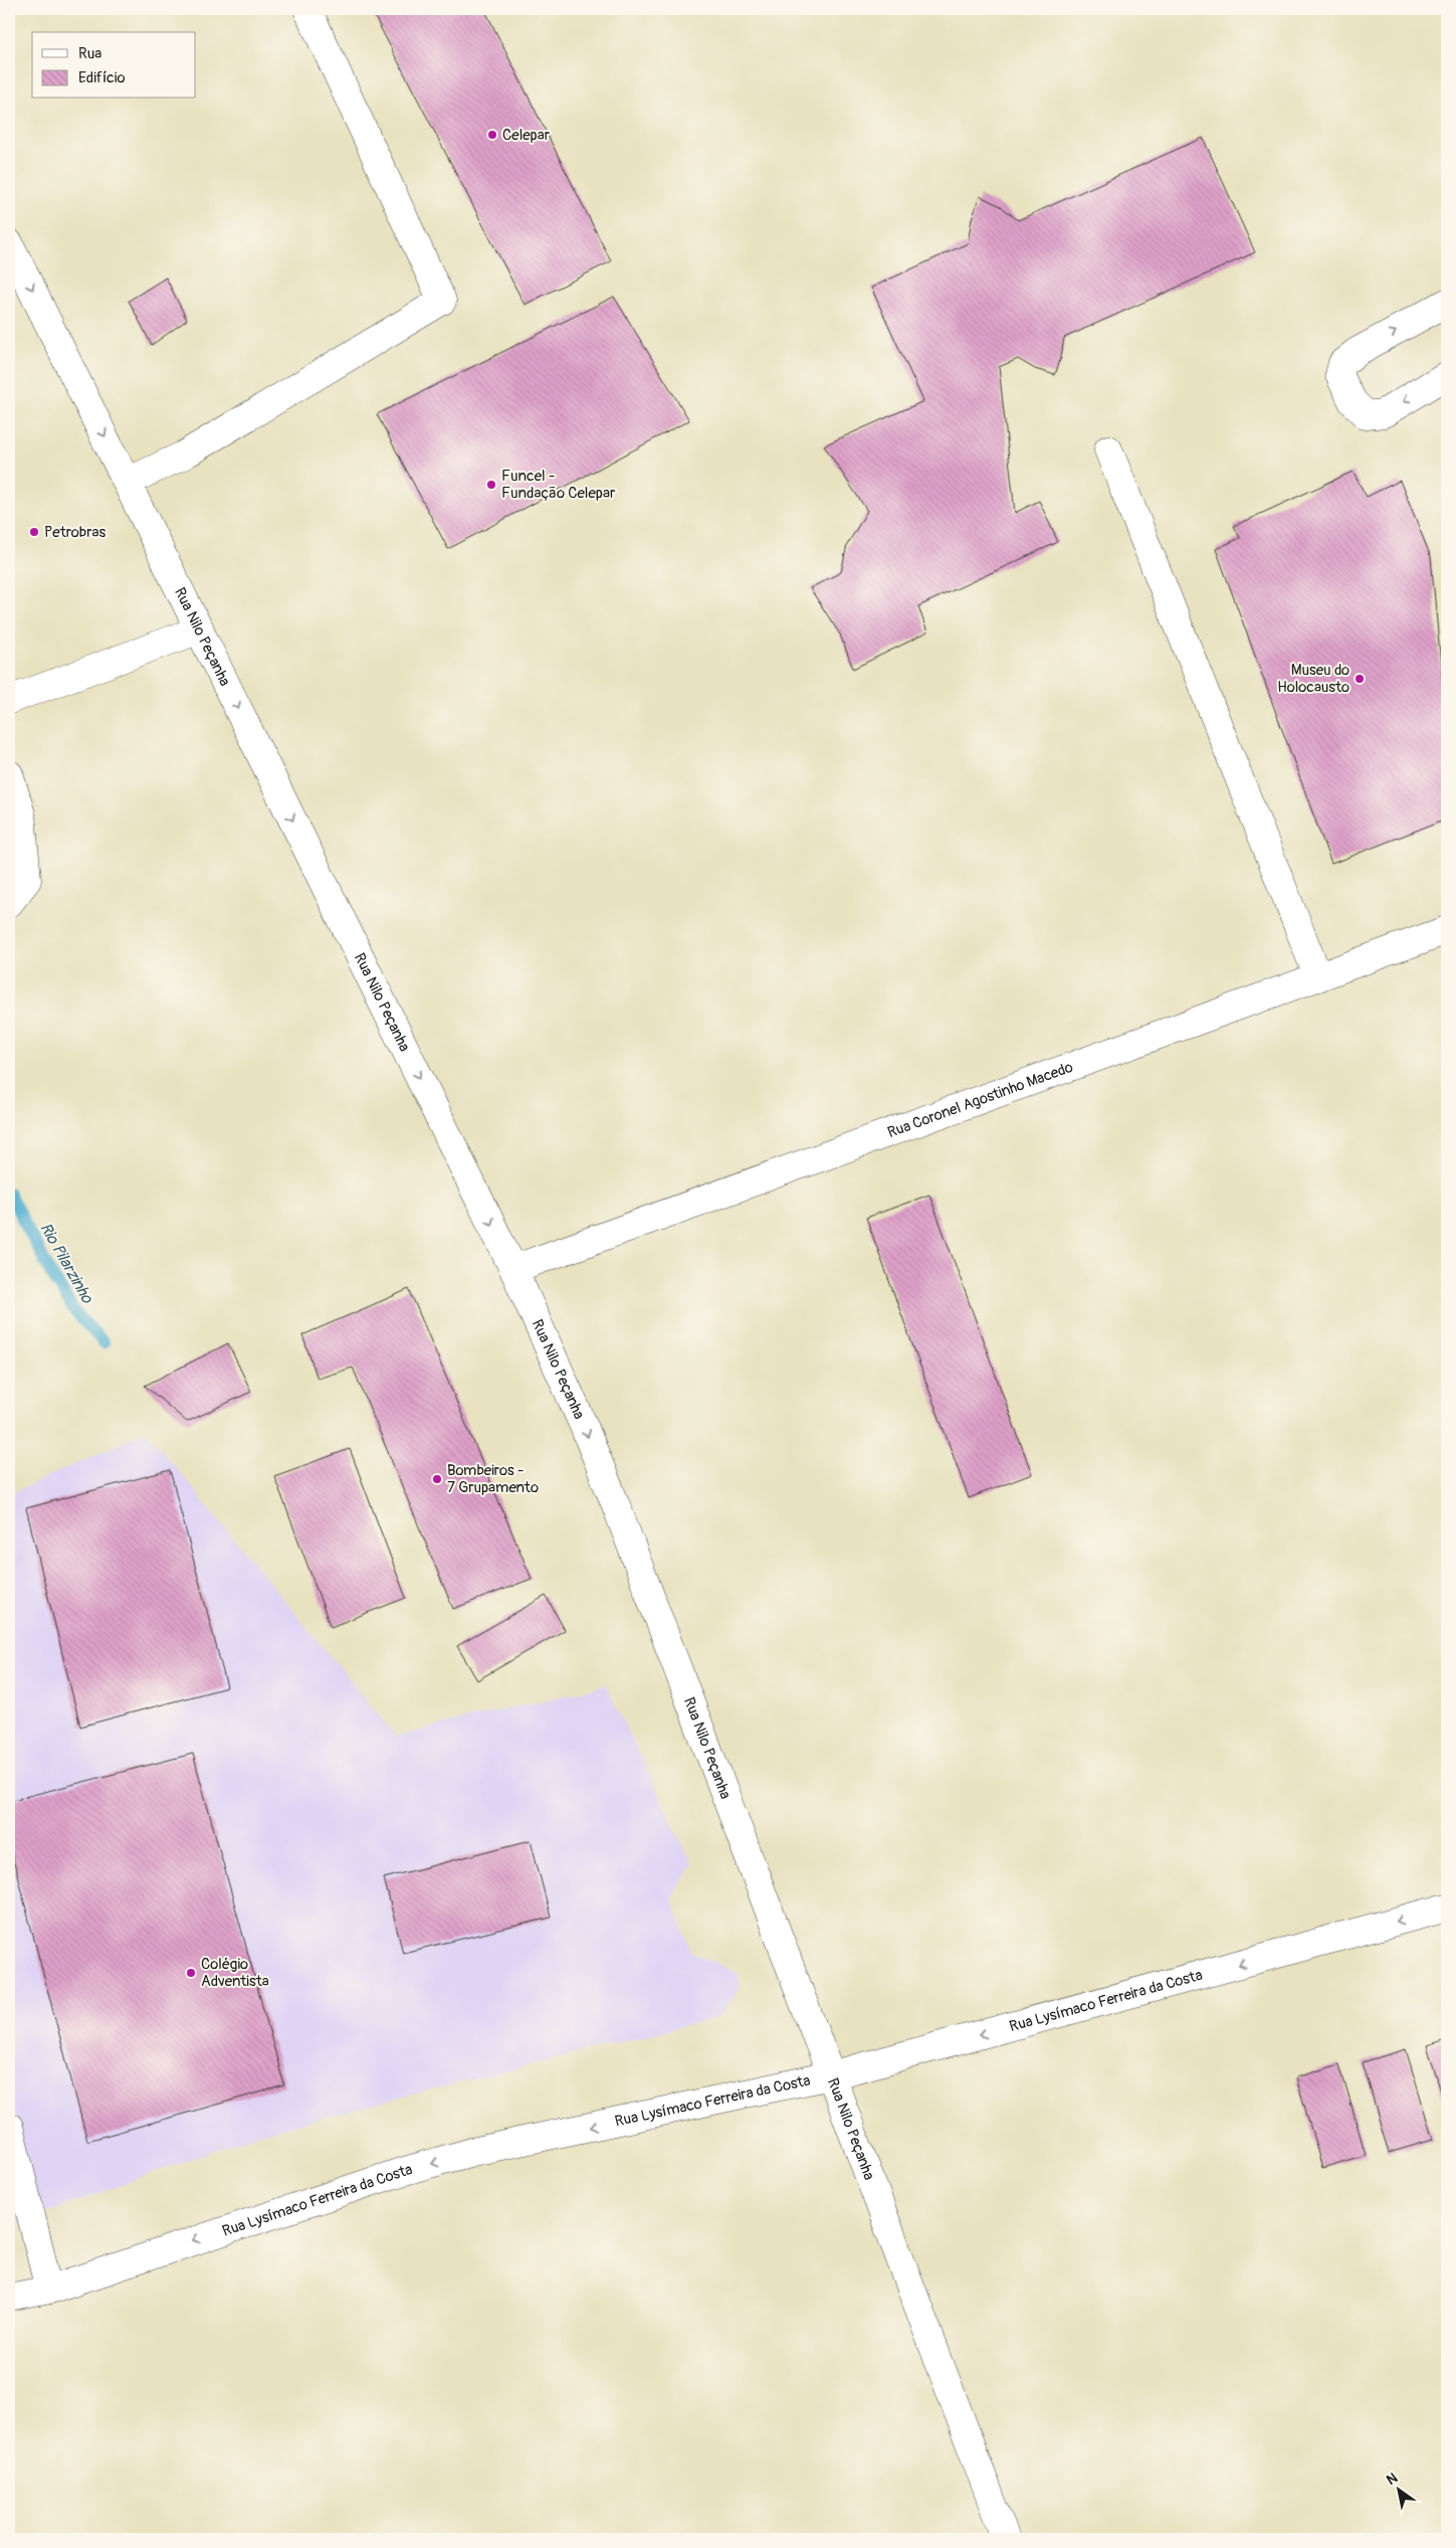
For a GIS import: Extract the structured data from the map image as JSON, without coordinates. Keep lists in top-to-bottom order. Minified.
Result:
{"streets":{"main road":["Rua Nilo Peçanha","Rua Coronel Agostinho Macedo","Rua Lysímaco Ferreira da Costa"]},"crossings":[["Rua Nilo Peçanha","Rua Coronel Agostinho Macedo"],["Rua Nilo Peçanha","Rua Lysímaco Ferreira da Costa"]],"one_way":["Rua Nilo Peçanha","Rua Lysímaco Ferreira da Costa"],"water":["Rio Pilarzinho"],"places":["Celepar","Funcel - Fundação Celepar","Petrobras","Museu do Holocausto","Bombeiros - 7 Grupamento","Colégio Adventista"],"legend":["Rua","Edifício"],"north":"top left"}
